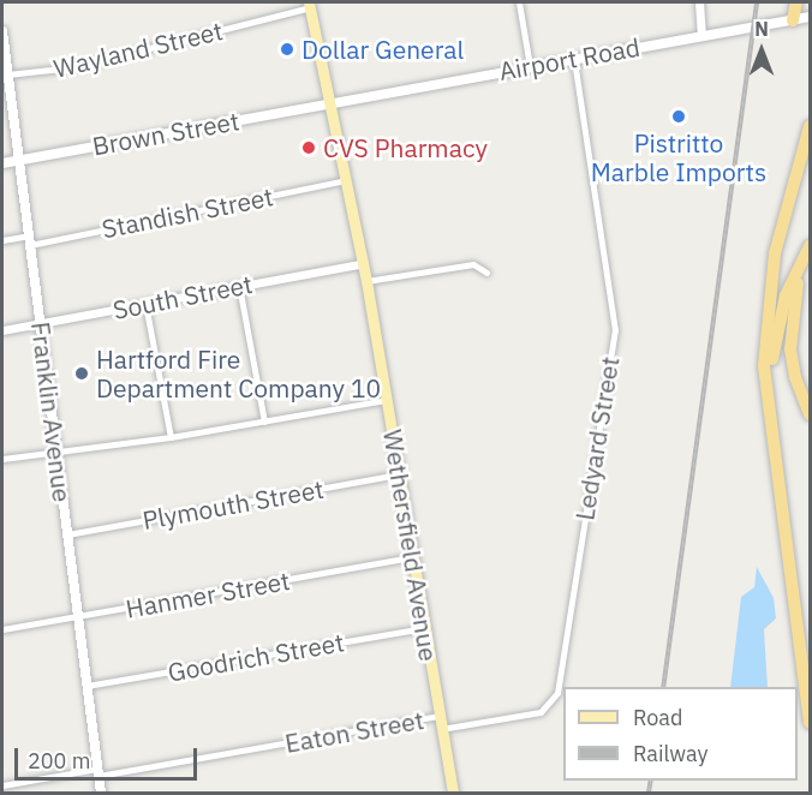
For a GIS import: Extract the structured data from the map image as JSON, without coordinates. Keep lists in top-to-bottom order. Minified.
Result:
{"streets":{"main road":["Airport Road","Brown Street","Franklin Avenue","Wethersfield Avenue"],"street":["Wayland Street","Standish Street","South Street","Ledyard Street","Plymouth Street","Hanmer Street","Goodrich Street","Eaton Street"]},"crossings":[["Wayland Street","Franklin Avenue"],["Wayland Street","Wethersfield Avenue"],["Airport Road","Brown Street"],["Airport Road","Ledyard Street"],["Airport Road","Wethersfield Avenue"],["Brown Street","Franklin Avenue"],["Brown Street","Wethersfield Avenue"],["Standish Street","Franklin Avenue"],["Standish Street","Wethersfield Avenue"],["South Street","Franklin Avenue"],["South Street","Wethersfield Avenue"],["Franklin Avenue","Plymouth Street"],["Franklin Avenue","Hanmer Street"],["Franklin Avenue","Goodrich Street"],["Franklin Avenue","Eaton Street"],["Ledyard Street","Wethersfield Avenue"],["Plymouth Street","Wethersfield Avenue"],["Wethersfield Avenue","Hanmer Street"],["Wethersfield Avenue","Goodrich Street"],["Wethersfield Avenue","Eaton Street"]],"places":["Dollar General","Pistritto Marble Imports","CVS Pharmacy","Hartford Fire Department Company 10"],"legend":["Road","Railway"],"scale_bar":"200 m","north":"top"}
